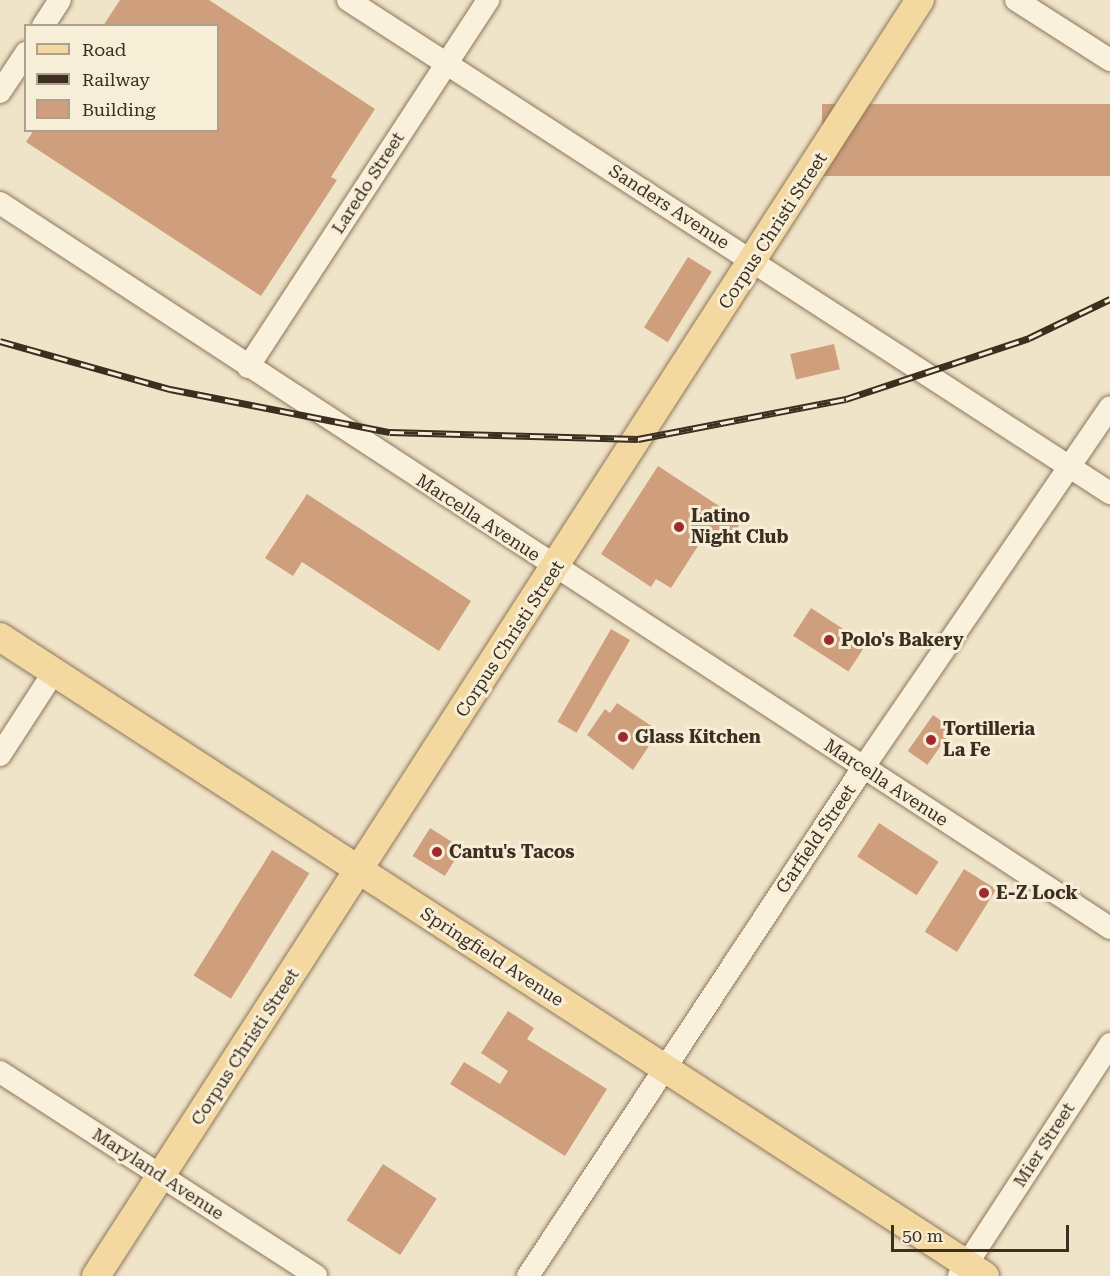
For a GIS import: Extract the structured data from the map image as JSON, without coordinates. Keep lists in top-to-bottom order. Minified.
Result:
{"streets":{"main road":["Corpus Christi Street","Springfield Avenue"],"street":["Laredo Street","Sanders Avenue","Marcella Avenue","Garfield Street","Mier Street","Maryland Avenue"]},"crossings":[["Laredo Street","Sanders Avenue"],["Laredo Street","Marcella Avenue"],["Sanders Avenue","Corpus Christi Street"],["Sanders Avenue","Garfield Street"],["Corpus Christi Street","Marcella Avenue"],["Corpus Christi Street","Springfield Avenue"],["Corpus Christi Street","Maryland Avenue"],["Marcella Avenue","Garfield Street"],["Garfield Street","Springfield Avenue"],["Springfield Avenue","Mier Street"]],"places":["Latino Night Club","Polo's Bakery","Glass Kitchen","Tortilleria La Fe","Cantu's Tacos","E-Z Lock"],"legend":["Road","Railway","Building"],"scale_bar":"50 m"}
